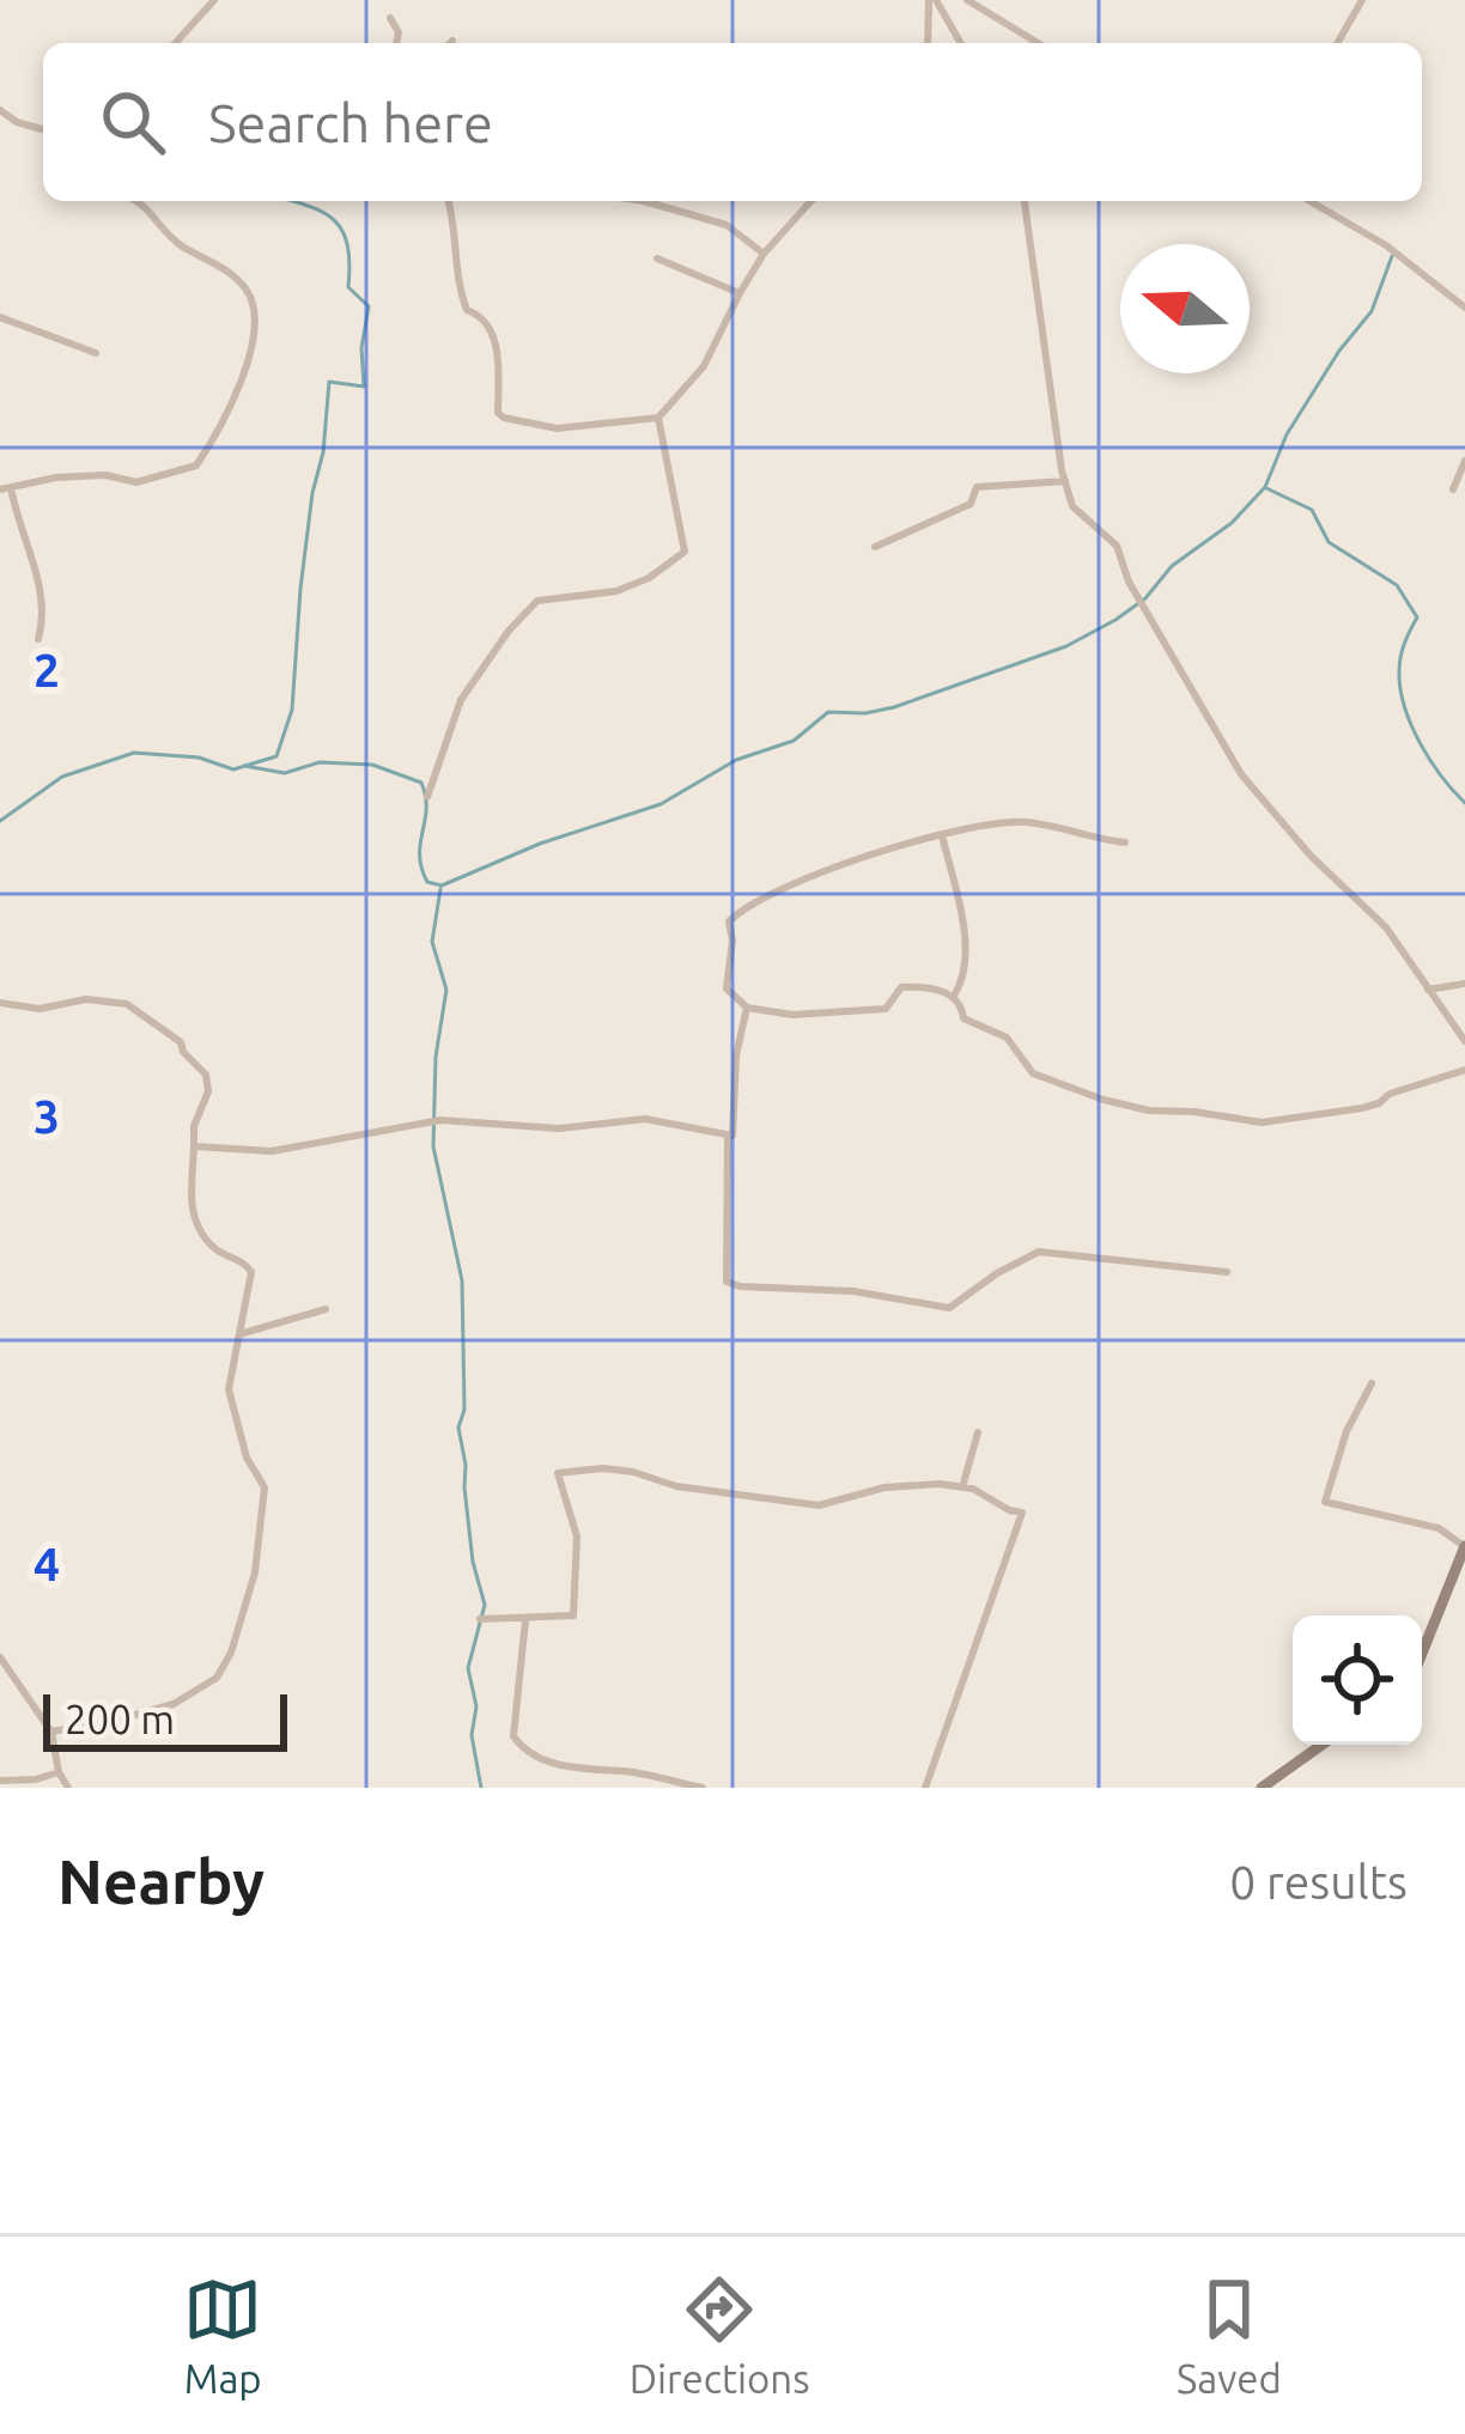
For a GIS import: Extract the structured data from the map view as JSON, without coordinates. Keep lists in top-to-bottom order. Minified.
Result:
{"scale_bar":"200 m","north":"left","page":{"search":"Search here","scale":"200 m","heading":["Nearby","0 results"],"nav":["Map","Directions","Saved"]},"grid":{"rows":["2","3","4"]}}
